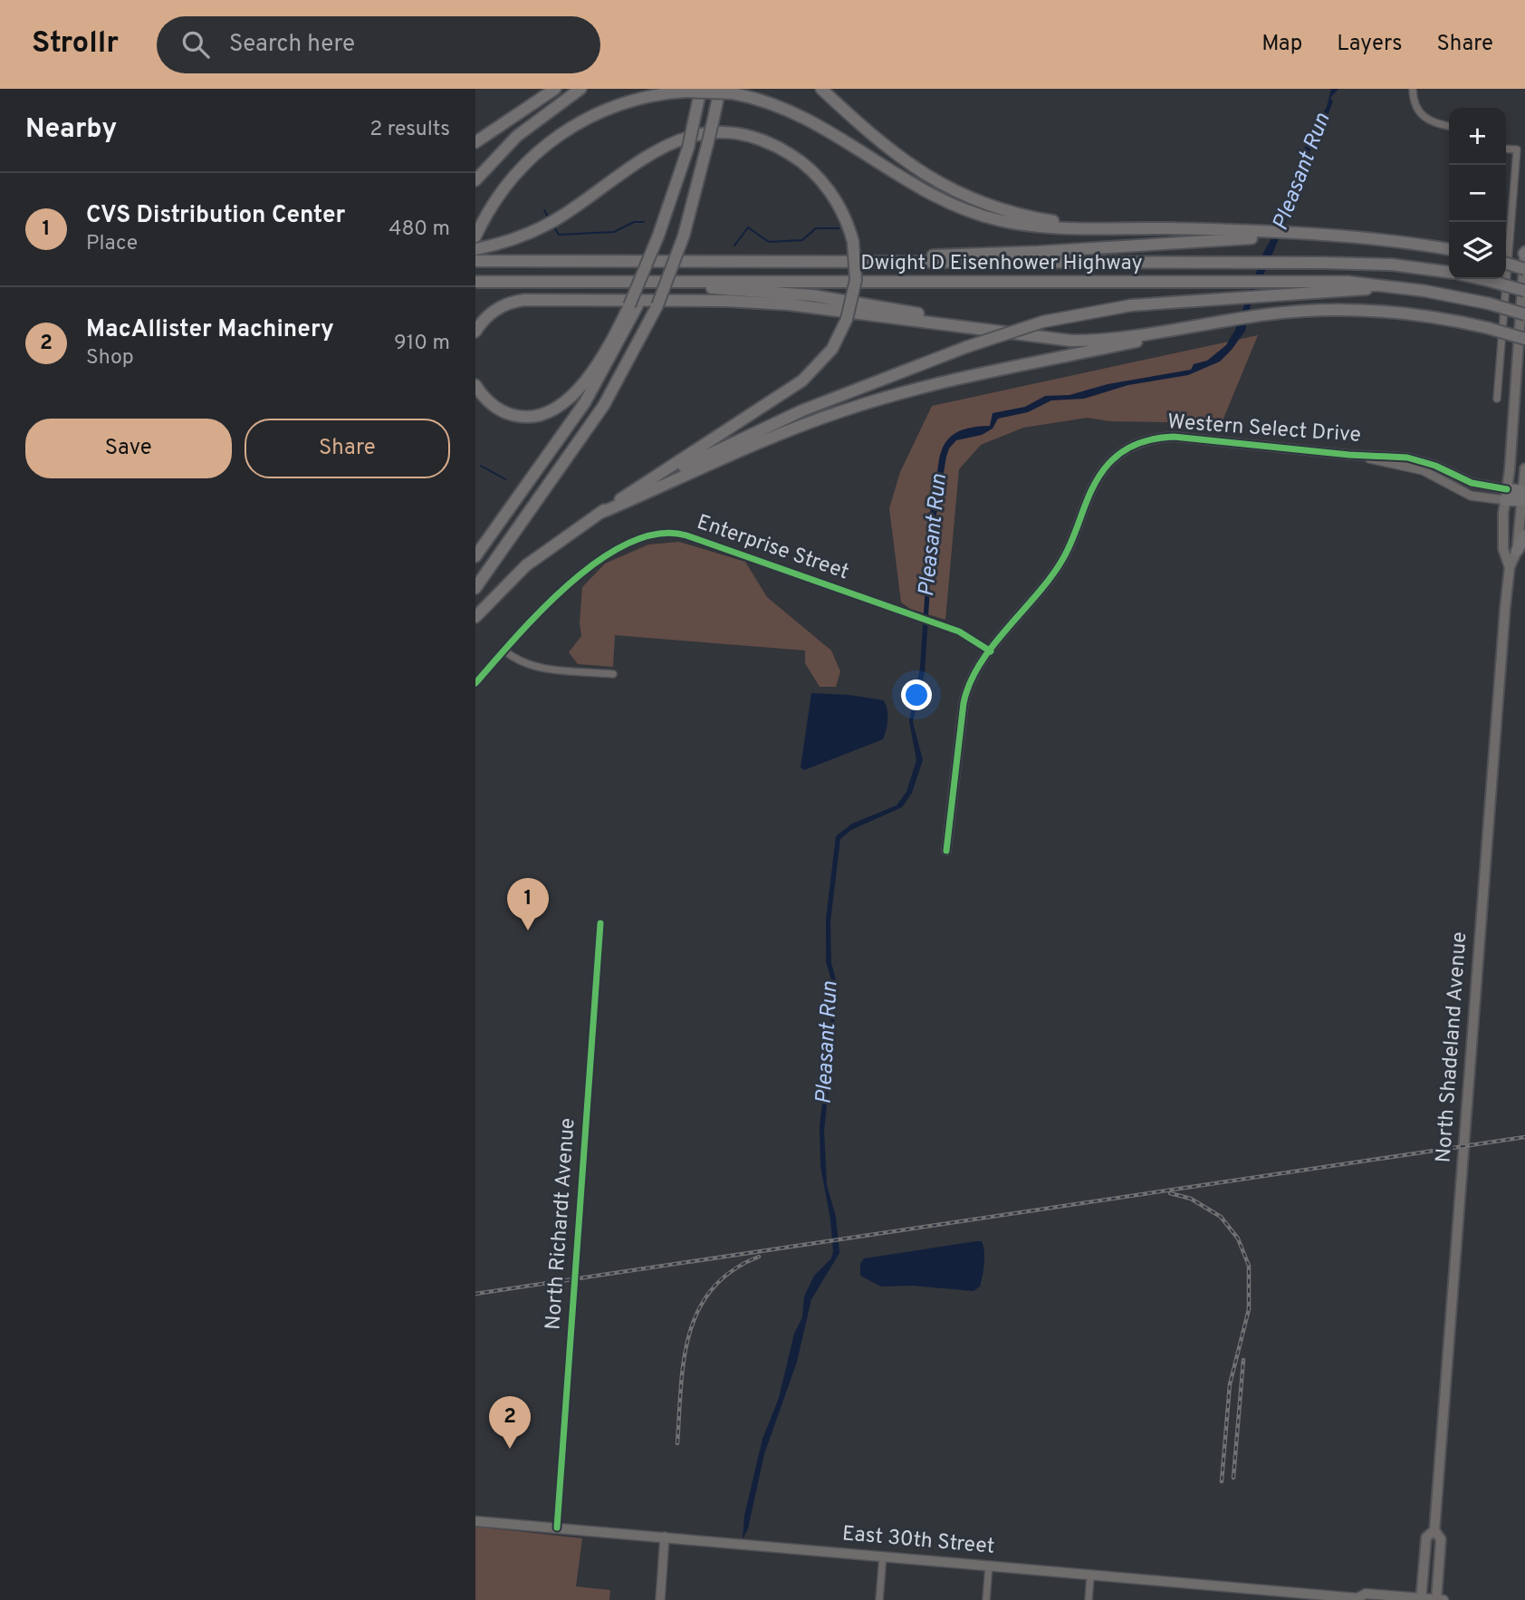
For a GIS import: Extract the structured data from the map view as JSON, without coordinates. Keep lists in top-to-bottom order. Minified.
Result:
{"streets":{"highway":["Dwight D Eisenhower Highway"],"main road":["North Shadeland Avenue","East 30th Street"],"street":["Western Select Drive","Enterprise Street","North Richardt Avenue"]},"crossings":[["Western Select Drive","Enterprise Street"],["Western Select Drive","North Shadeland Avenue"],["North Shadeland Avenue","East 30th Street"],["North Richardt Avenue","East 30th Street"]],"water":["Pleasant Run"],"page":{"header":"Strollr","search":"Search here","nav":["Map","Layers","Share"],"heading":["Nearby","2 results"],"map_buttons":["+","−"],"list":[{"mark":"1","name":"CVS Distribution Center","note":"Place","value":"480 m"},{"mark":"2","name":"MacAllister Machinery","note":"Shop","value":"910 m"}],"buttons":["Save","Share"],"pins":["1","2"]}}
